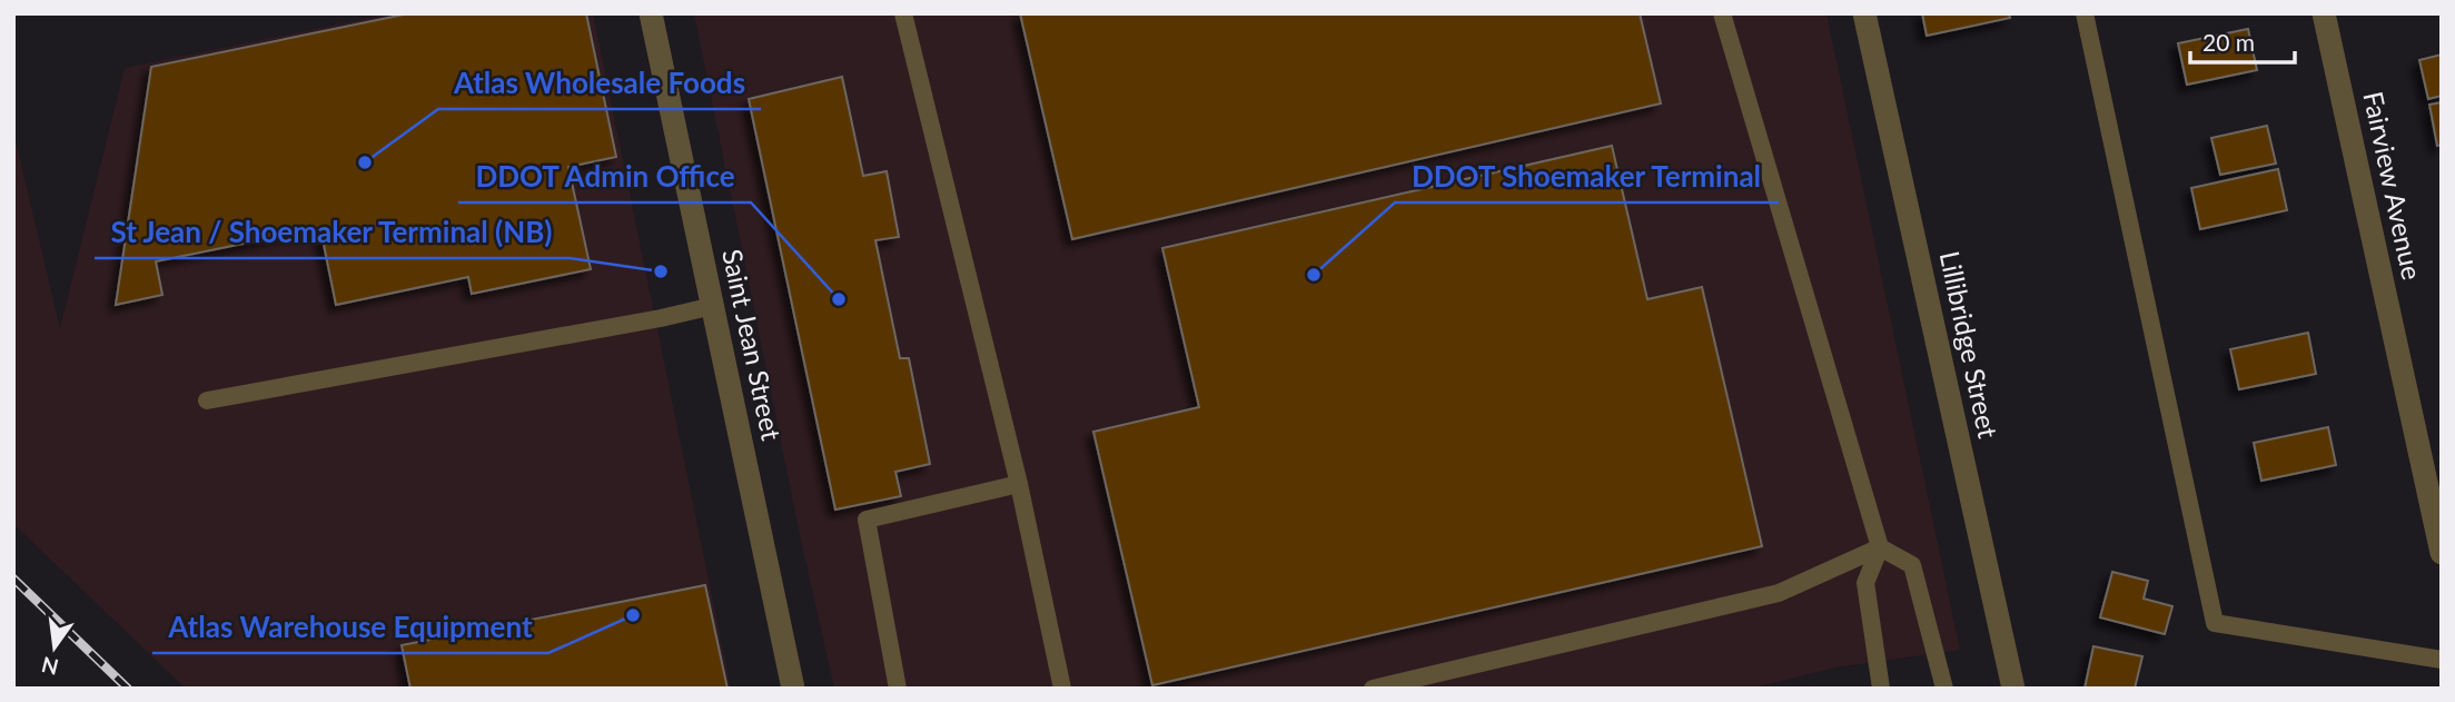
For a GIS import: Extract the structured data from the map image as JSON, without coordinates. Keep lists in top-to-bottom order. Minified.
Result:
{"streets":{"street":["Fairview Avenue","Saint Jean Street","Lillibridge Street"]},"places":["Atlas Wholesale Foods","St Jean / Shoemaker Terminal (NB)","DDOT Shoemaker Terminal","DDOT Admin Office","Atlas Warehouse Equipment"],"scale_bar":"20 m","north":"bottom"}
